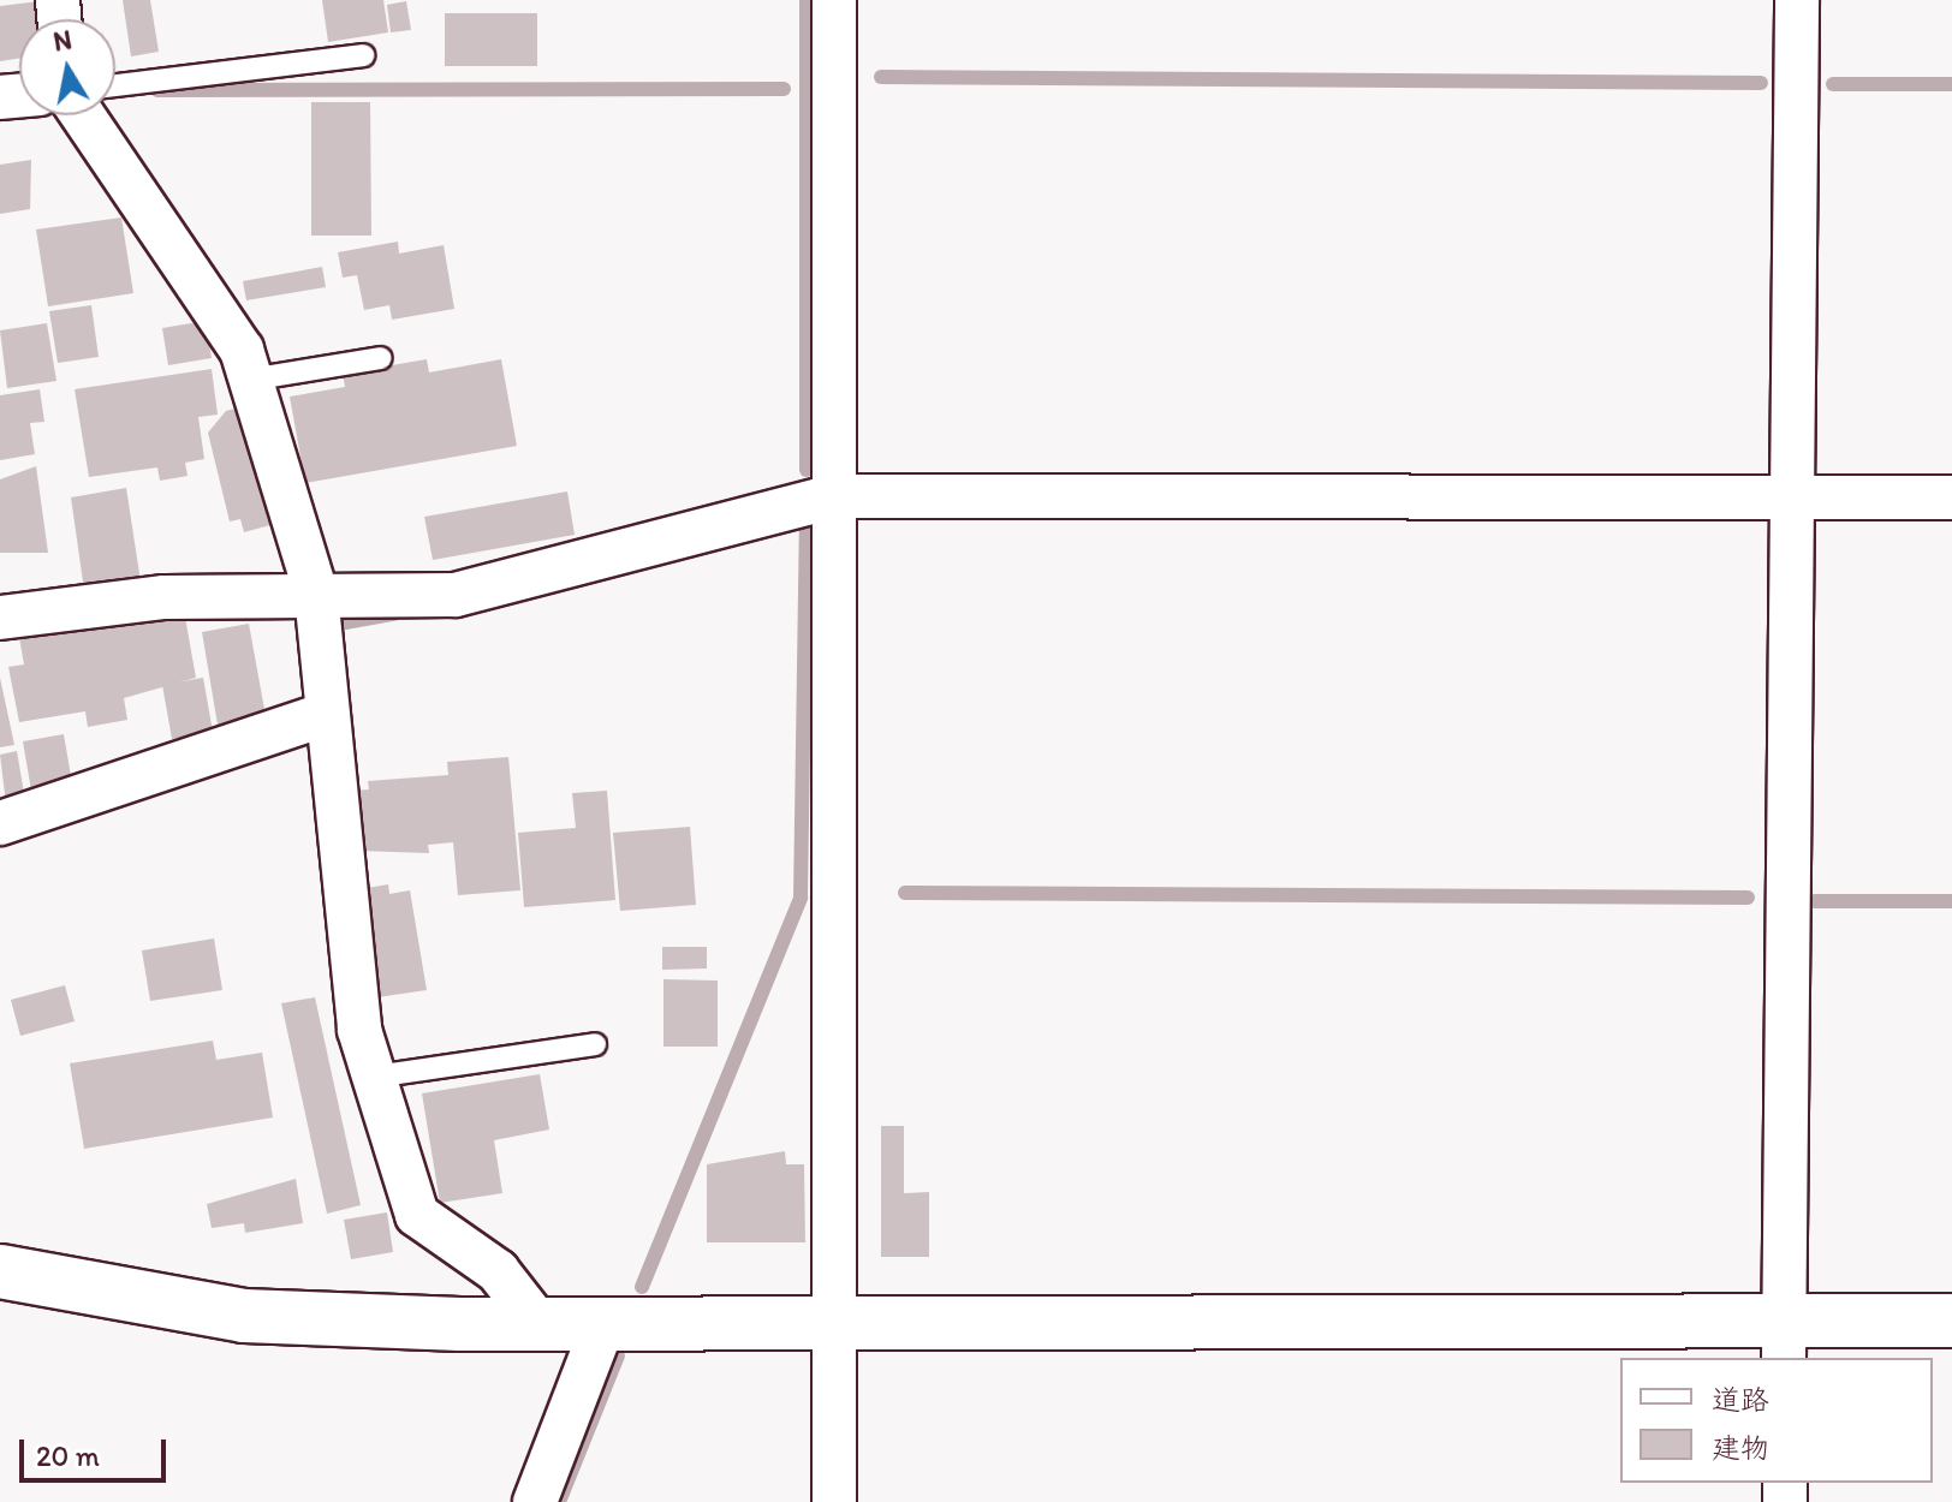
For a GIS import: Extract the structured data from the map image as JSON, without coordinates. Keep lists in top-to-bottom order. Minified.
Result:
{"legend":["道路","建物"],"scale_bar":"20 m","north":"top"}
